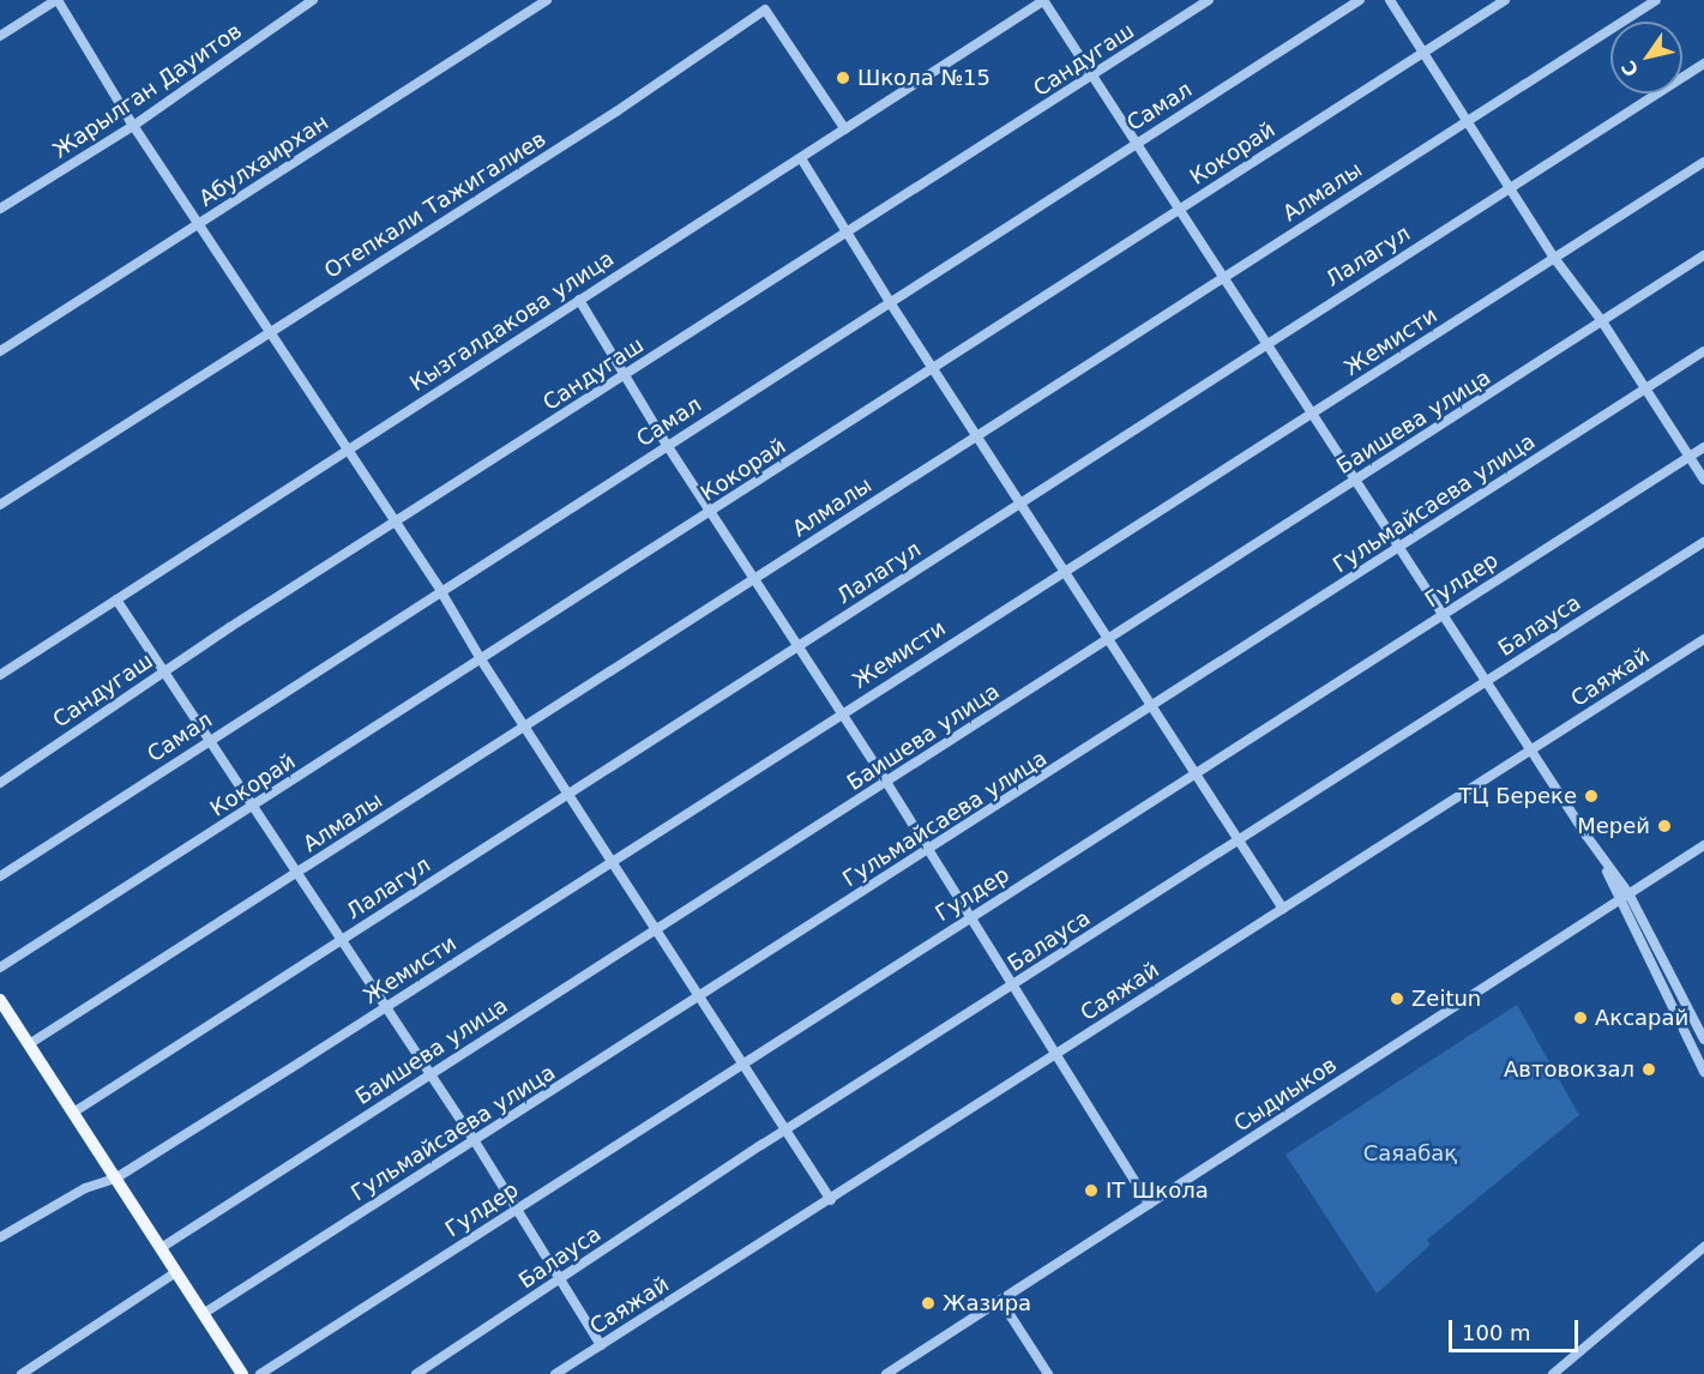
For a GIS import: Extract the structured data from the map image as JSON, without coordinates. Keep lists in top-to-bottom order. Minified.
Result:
{"streets":{"street":["Сандугаш","Жарылган Дауитов","Самал","Кокорай","Абулхаирхан","Алмалы","Отепкали Тажигалиев","Лалагул","Кызгалдакова улица","Жемисти","Баишева улица","Гульмайсаева улица","Гулдер","Балауса","Саяжай","Сыдиыков"]},"crossings":[["Отепкали Тажигалиев","Кызгалдакова улица"]],"parks":["Саяабақ"],"places":["Школа №15","ТЦ Береке","Мерей","Zeitun","Аксарай","Автовокзал","IT Школа","Жазира"],"scale_bar":"100 m","north":"bottom left"}
